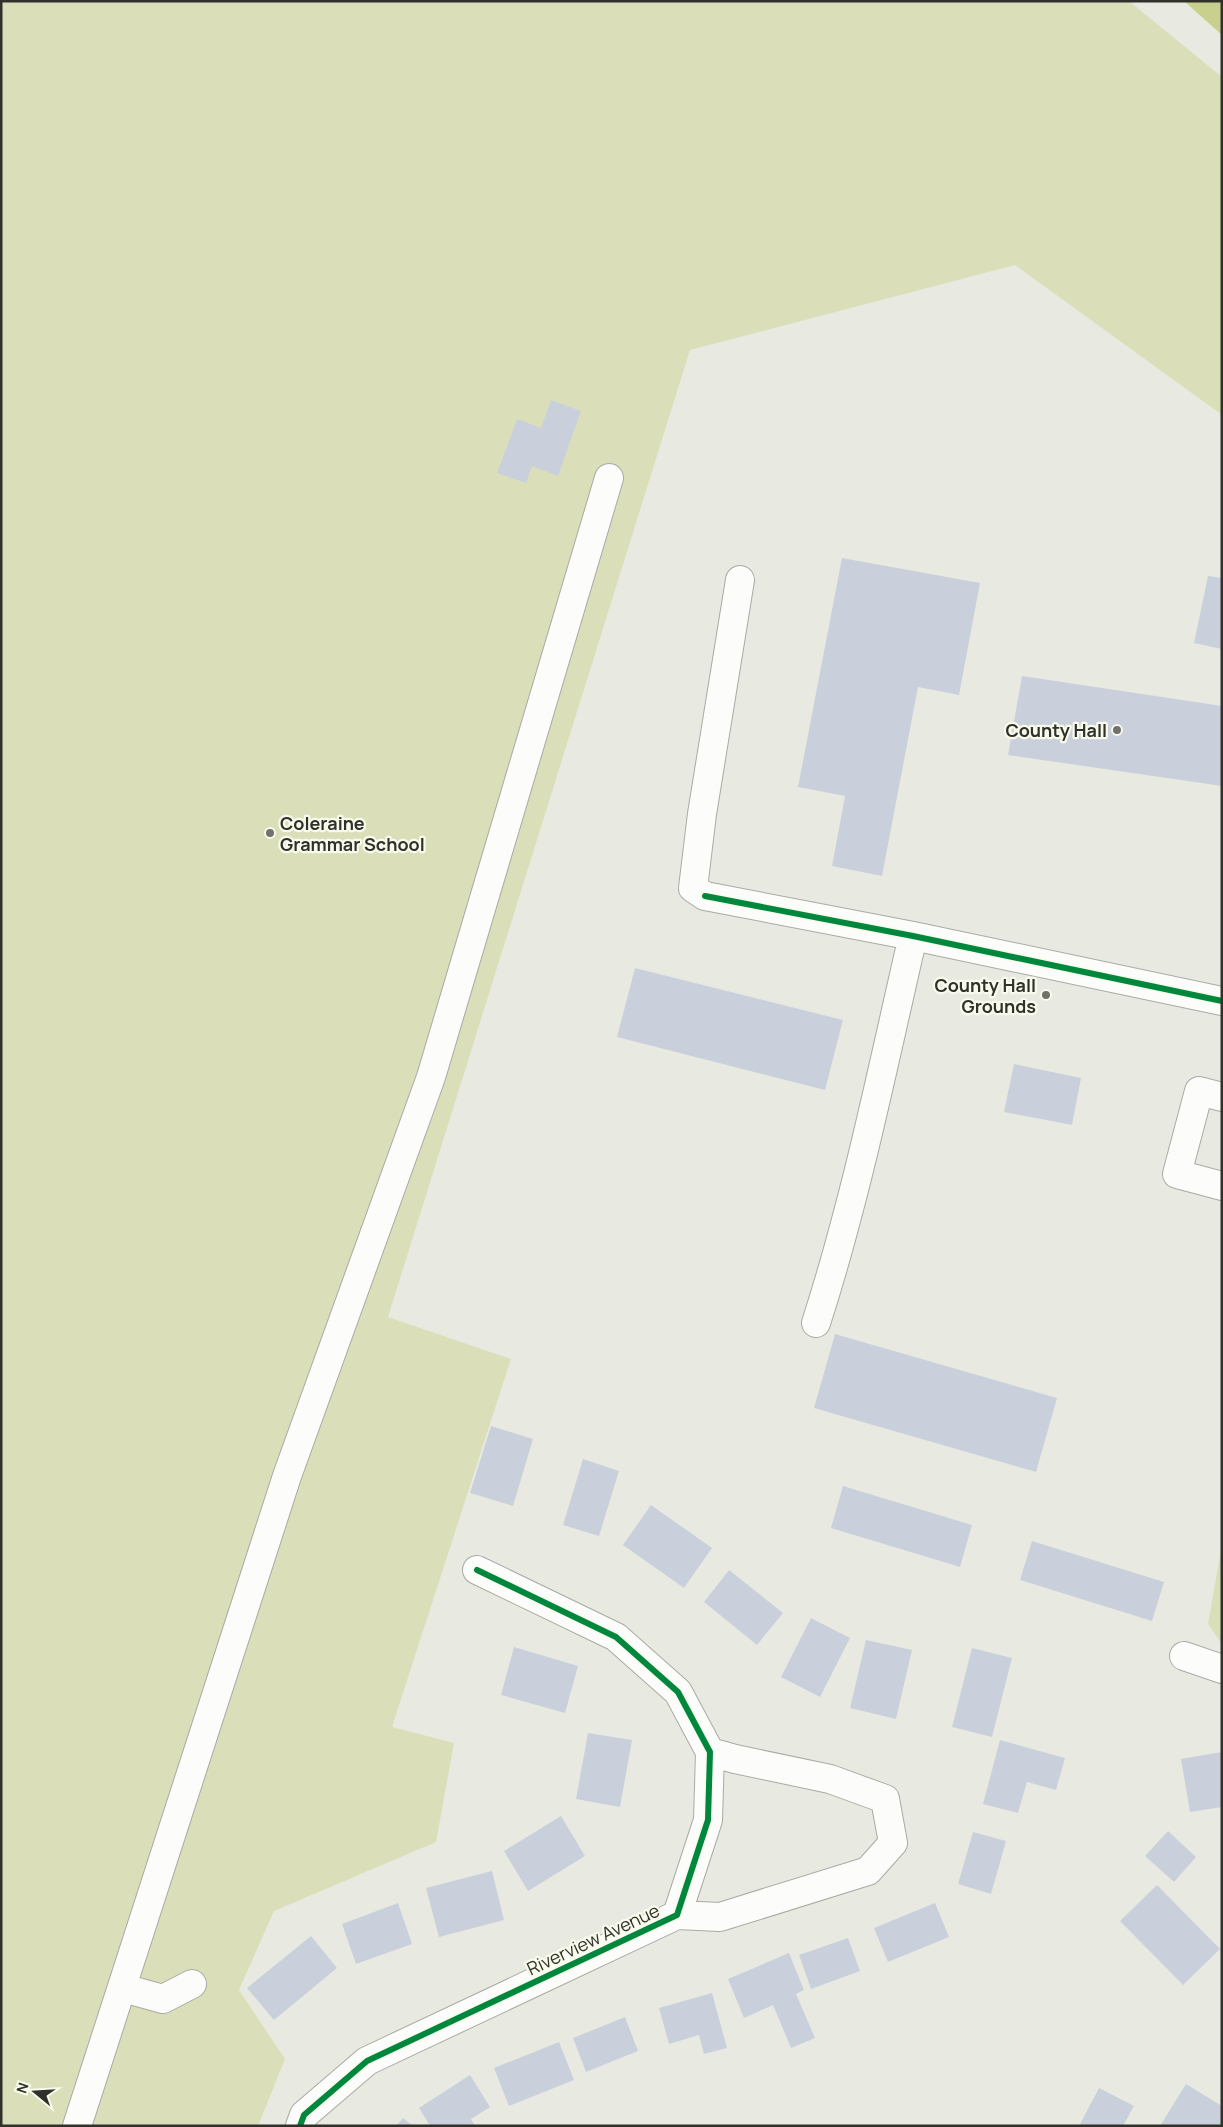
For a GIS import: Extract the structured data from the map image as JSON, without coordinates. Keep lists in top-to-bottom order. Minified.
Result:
{"streets":{"street":["Riverview Avenue"]},"places":["County Hall","Coleraine Grammar School","County Hall Grounds"],"north":"left"}
